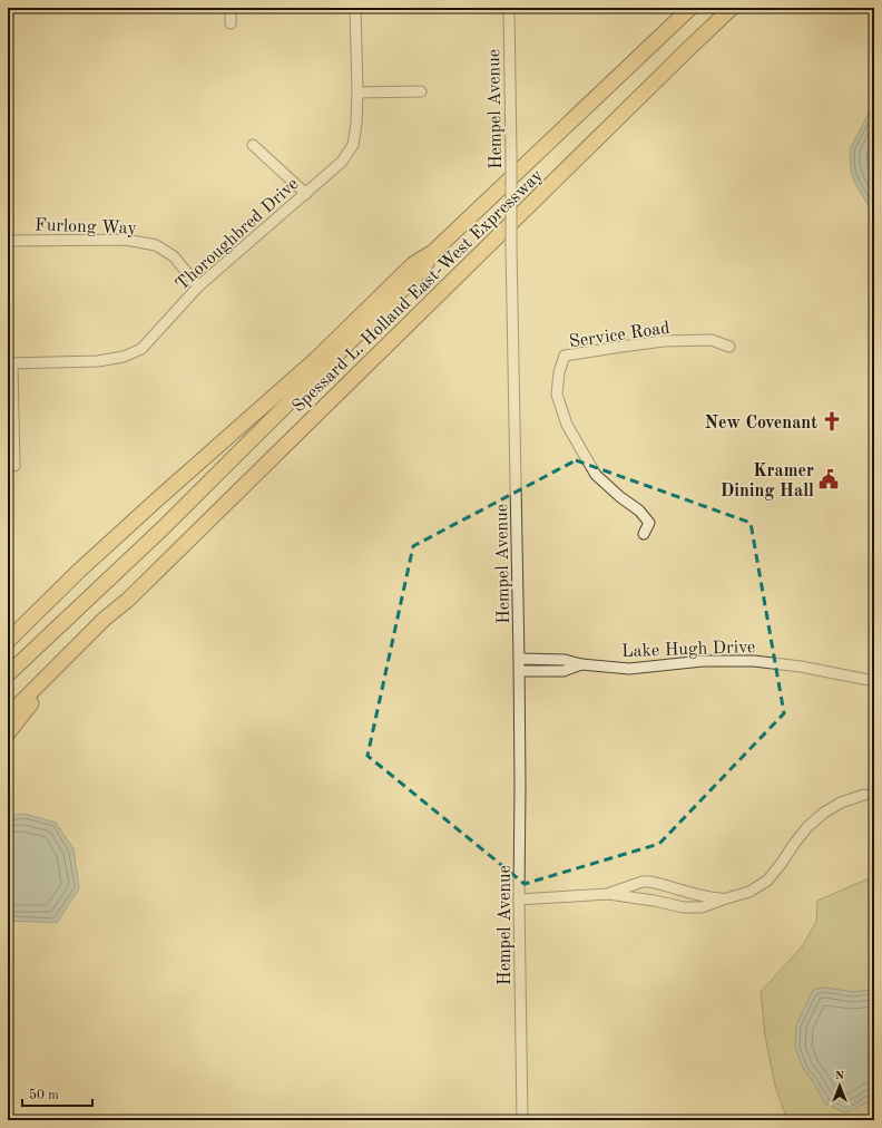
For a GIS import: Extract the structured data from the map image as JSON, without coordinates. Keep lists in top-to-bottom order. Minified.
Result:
{"streets":{"highway":["Spessard L. Holland East-West Expressway"],"street":["Hempel Avenue","Furlong Way","Thoroughbred Drive","Service Road","Lake Hugh Drive"]},"crossings":[["Hempel Avenue","Lake Hugh Drive"],["Furlong Way","Thoroughbred Drive"]],"places":{"church":["New Covenant"],"public building":["Kramer Dining Hall"]},"scale_bar":"50 m","north":"top"}
